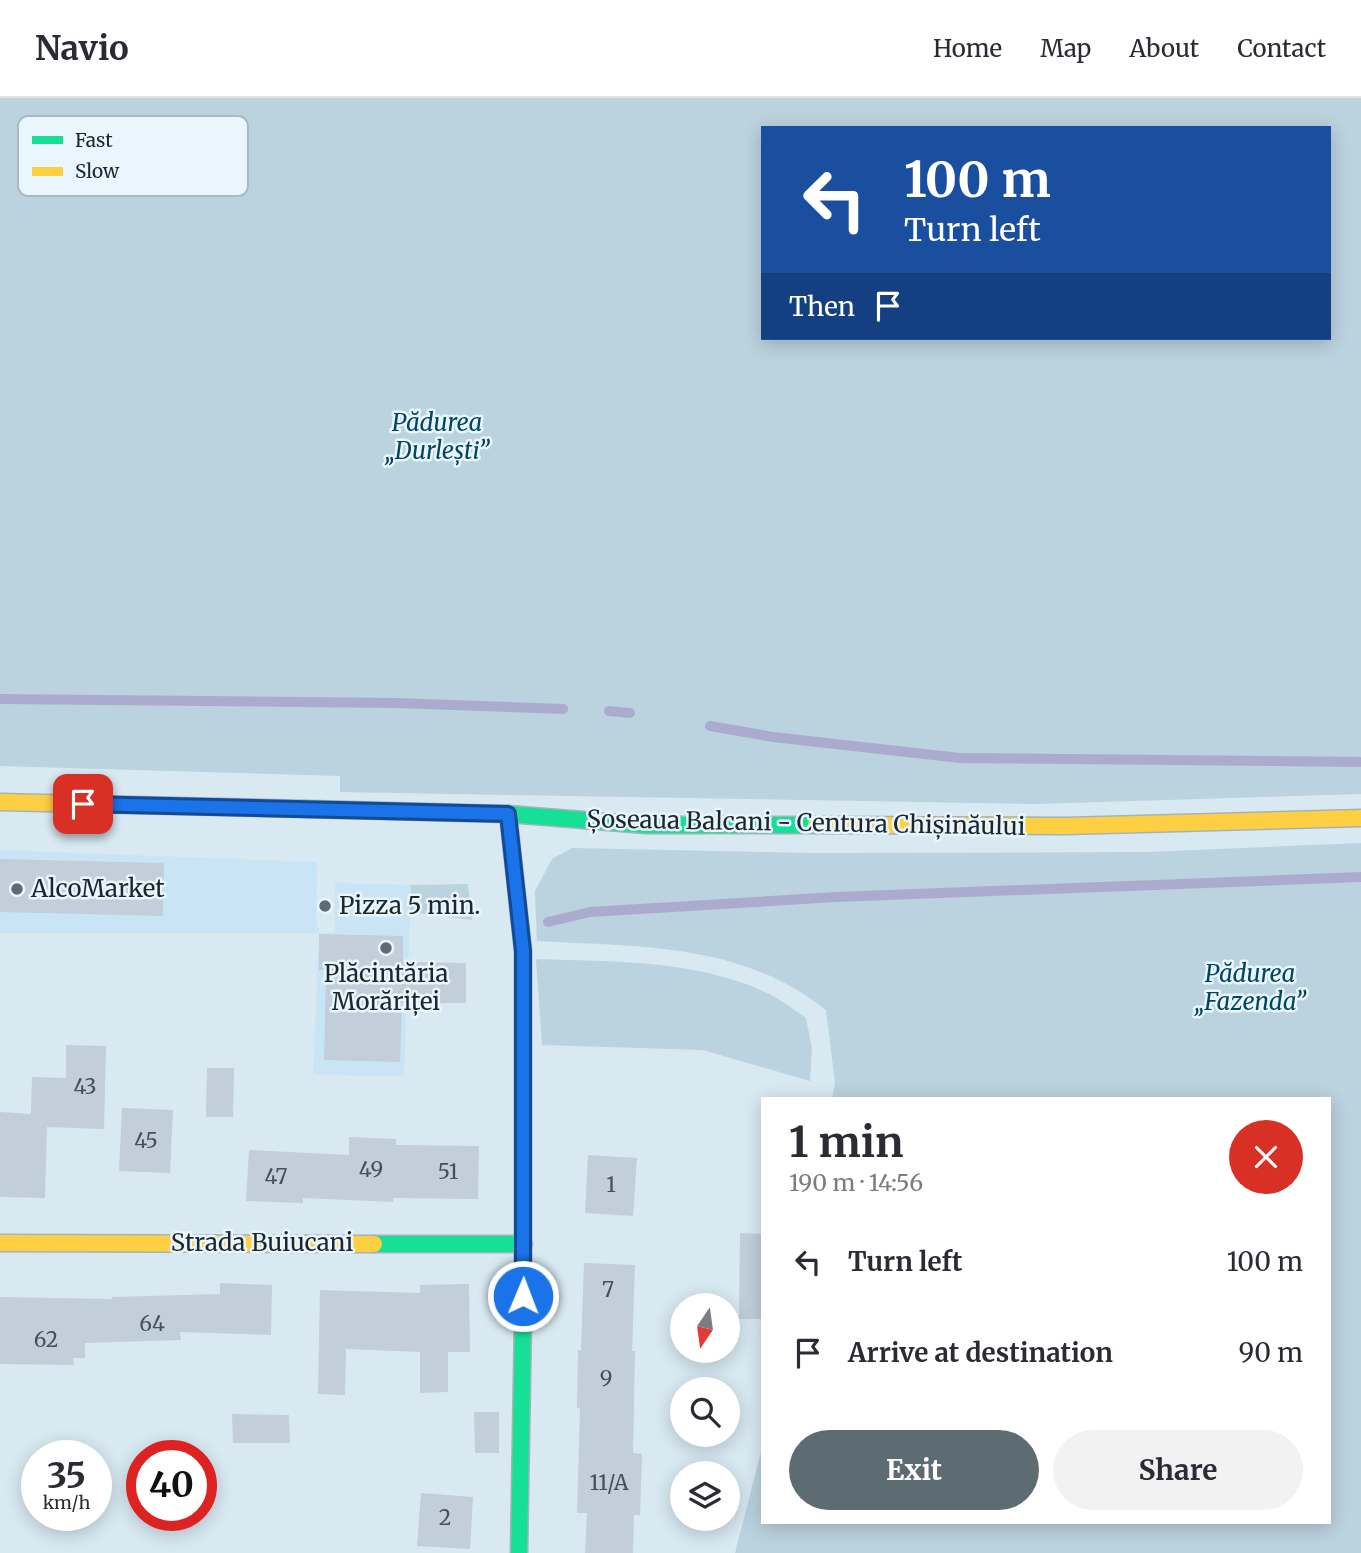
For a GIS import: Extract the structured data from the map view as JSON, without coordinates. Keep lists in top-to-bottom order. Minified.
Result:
{"streets":{"main road":["Șoseaua Balcani - Centura Chișinăului","Strada Buiucani"]},"parks":["Pădurea „Durlești”","Pădurea „Fazenda”"],"places":["AlcoMarket","Pizza 5 min.","Plăcintăria Morăriței"],"house_numbers":["43","45","49","51","47","1","7","64","62","9","11/A","2"],"legend":["Fast","Slow"],"north":"bottom","page":{"header":"Navio","nav":["Home","Map","About","Contact"],"turn":["100 m","Turn left"],"then":"Then","heading":["1 min","190 m · 14:56"],"list":[{"name":"Turn left","value":"100 m"},{"name":"Arrive at destination","value":"90 m"}],"buttons":["Exit","Share"],"speed":"35 km/h","limit":"40"}}
